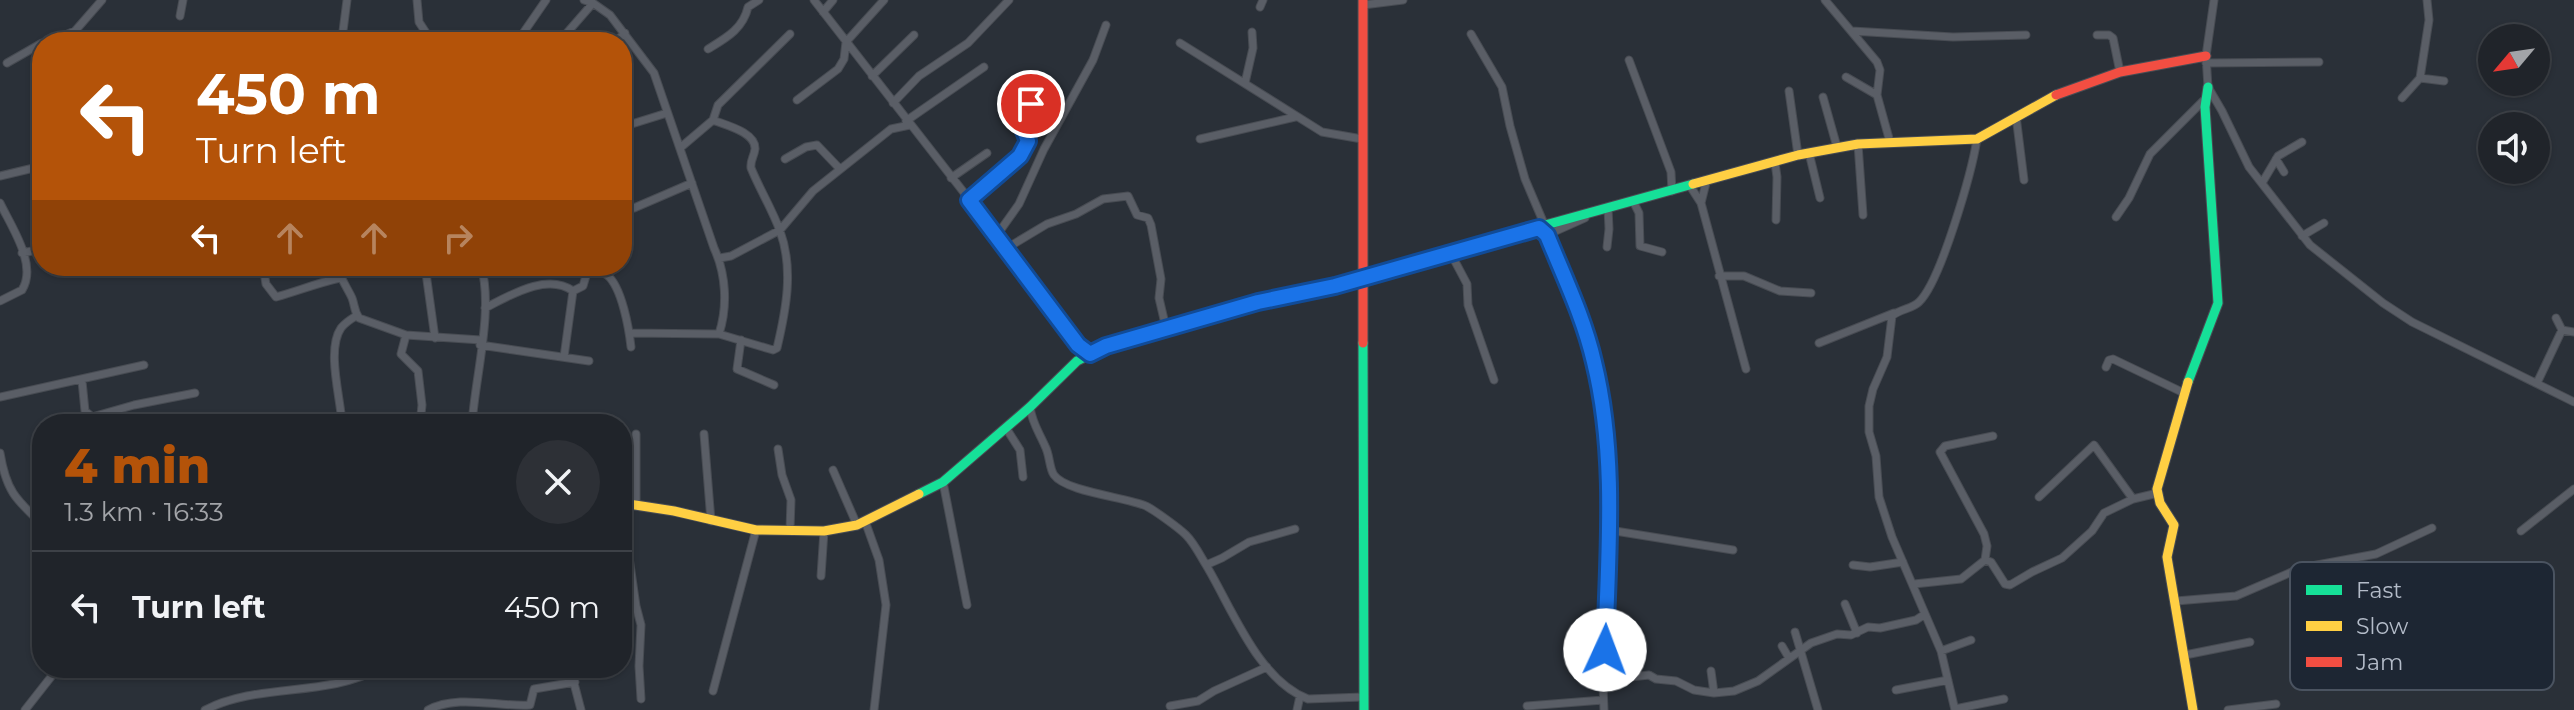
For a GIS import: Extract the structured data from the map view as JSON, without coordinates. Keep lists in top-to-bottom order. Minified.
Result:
{"legend":["Fast","Slow","Jam"],"north":"bottom left","page":{"turn":["450 m","Turn left"],"heading":["4 min","1.3 km · 16:33"],"list":[{"name":"Turn left","value":"450 m"}]}}
